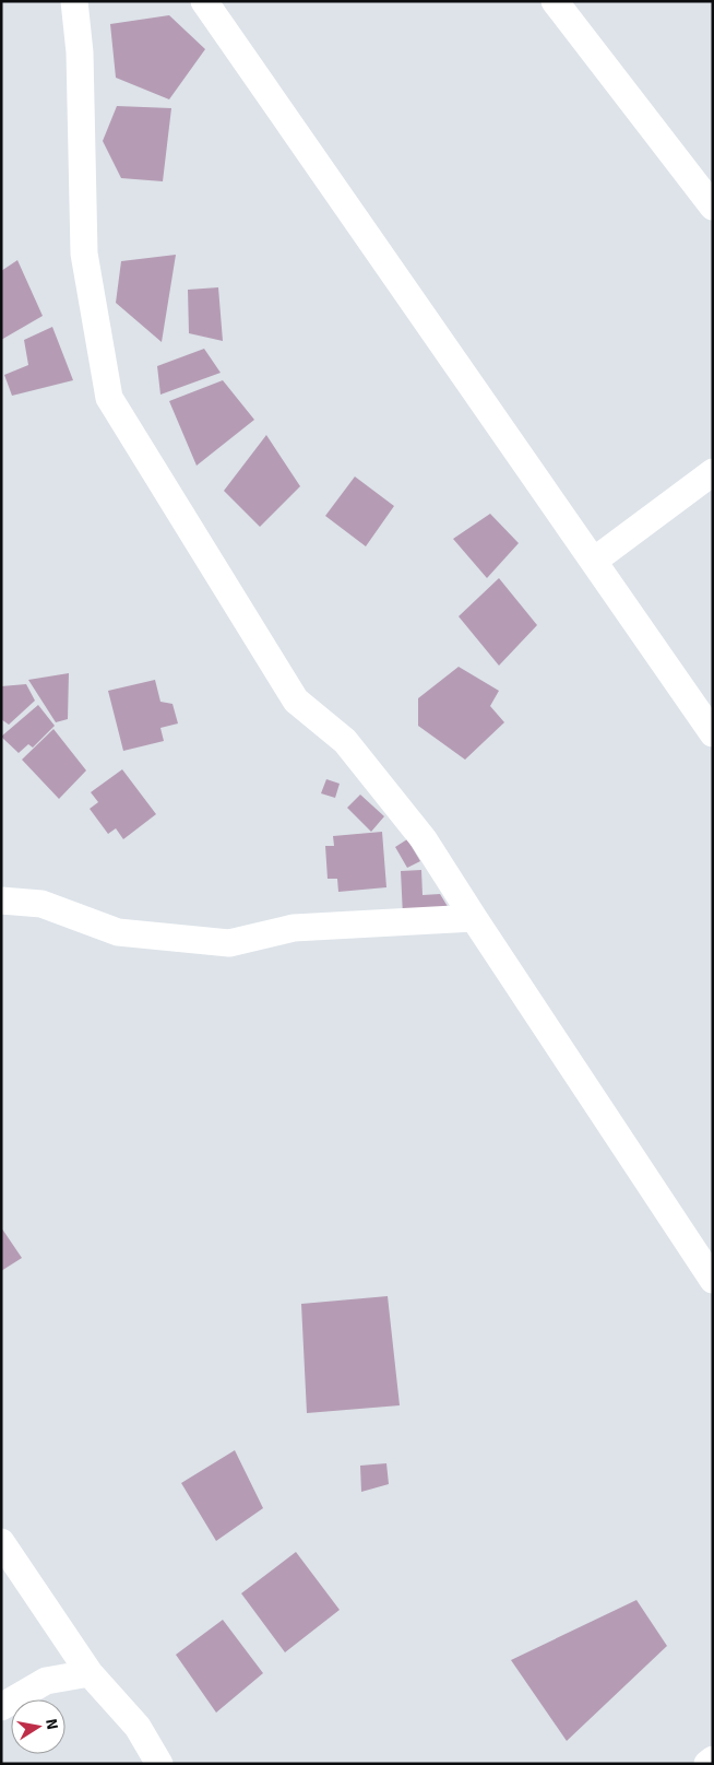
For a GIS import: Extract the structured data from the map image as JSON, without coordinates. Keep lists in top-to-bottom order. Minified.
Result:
{"north":"right"}
